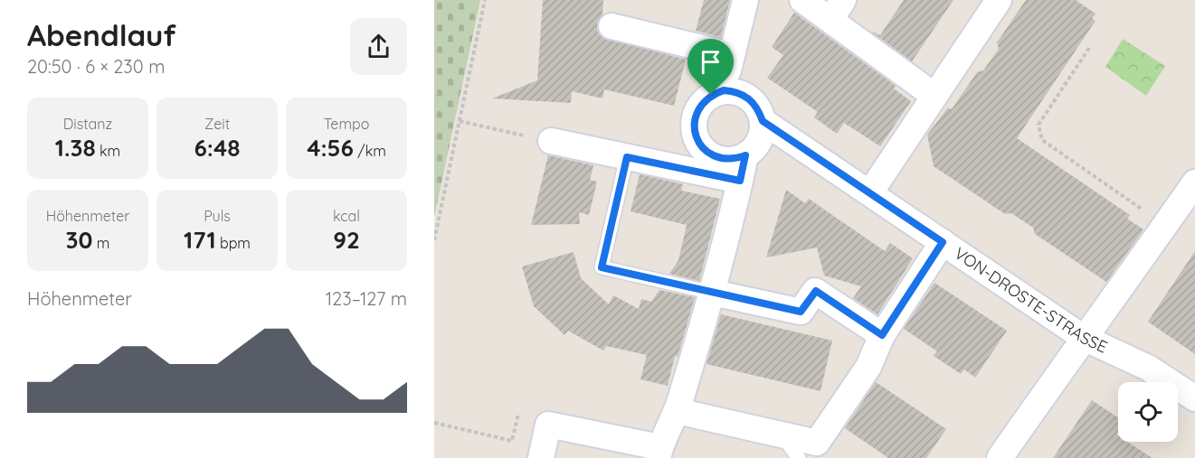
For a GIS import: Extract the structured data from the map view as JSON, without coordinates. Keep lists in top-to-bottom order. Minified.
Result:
{"streets":{"street":["VON-DROSTE-STRASSE"]},"page":{"heading":["Abendlauf","20:50 · 6 × 230 m"],"stats":[["Distanz","1.38 km"],["Zeit","6:48"],["Tempo","4:56 /km"],["Höhenmeter","30 m"],["Puls","171 bpm"],["kcal","92"]],"chart":["Höhenmeter","123–127 m"]}}
